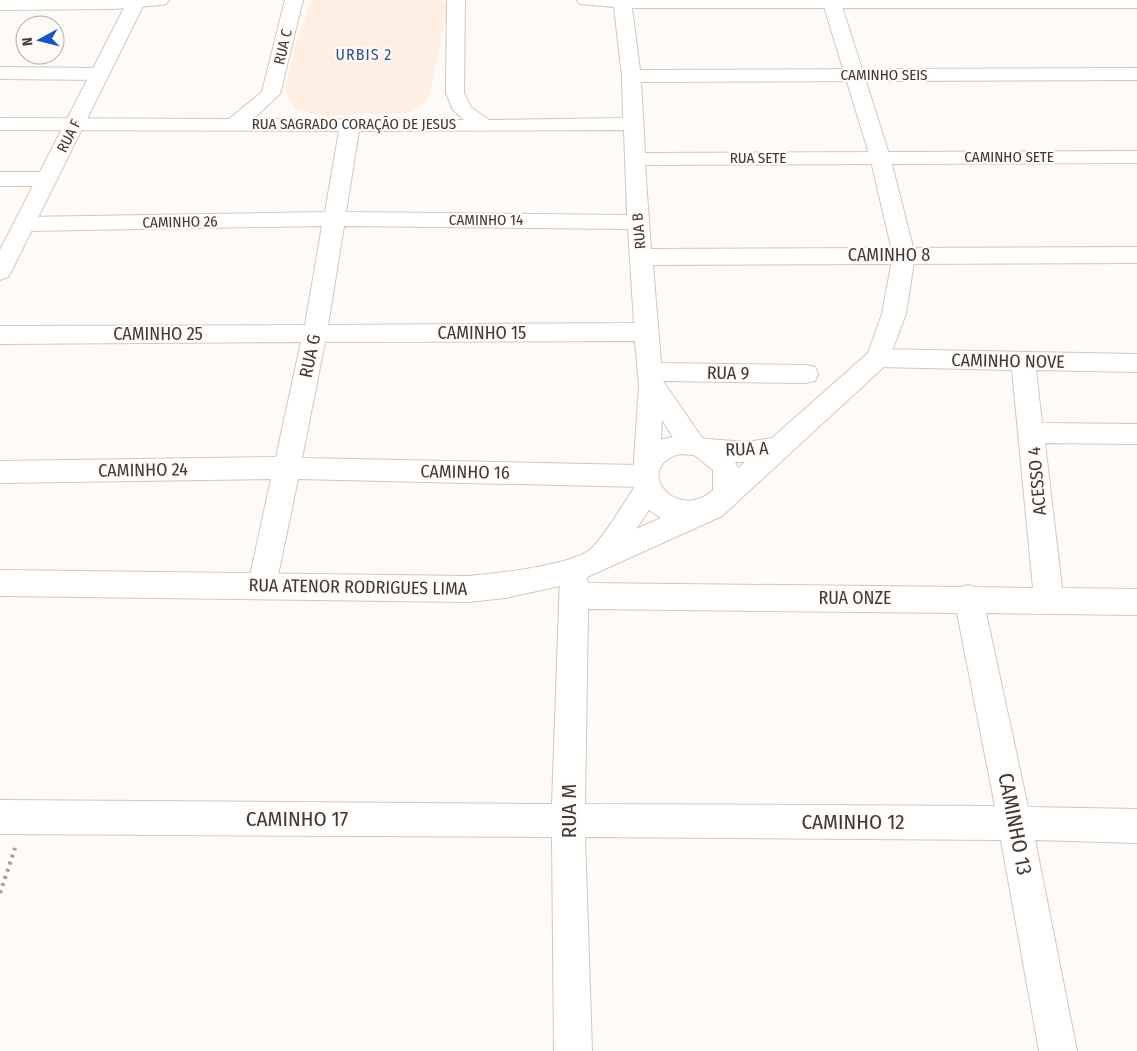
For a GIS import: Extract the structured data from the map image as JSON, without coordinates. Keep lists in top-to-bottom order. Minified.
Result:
{"streets":{"street":["RUA C","CAMINHO SEIS","RUA SAGRADO CORAÇÃO DE JESUS","RUA F","CAMINHO SETE","RUA SETE","CAMINHO 14","CAMINHO 26","RUA B","CAMINHO 8","CAMINHO 15","CAMINHO 25","RUA G","CAMINHO NOVE","RUA 9","RUA A","CAMINHO 24","CAMINHO 16","ACESSO 4","RUA ATENOR RODRIGUES LIMA","RUA ONZE","RUA M","CAMINHO 17","CAMINHO 12","CAMINHO 13"]},"crossings":[["CAMINHO SEIS","RUA B"],["RUA SAGRADO CORAÇÃO DE JESUS","RUA F"],["RUA SAGRADO CORAÇÃO DE JESUS","RUA B"],["RUA SAGRADO CORAÇÃO DE JESUS","RUA G"],["RUA F","CAMINHO 26"],["CAMINHO SETE","RUA SETE"],["RUA SETE","RUA B"],["CAMINHO 14","CAMINHO 26"],["CAMINHO 14","RUA B"],["CAMINHO 14","RUA G"],["CAMINHO 26","RUA G"],["RUA B","CAMINHO 8"],["RUA B","CAMINHO 15"],["RUA B","RUA 9"],["RUA B","RUA A"],["RUA B","CAMINHO 16"],["RUA B","RUA ATENOR RODRIGUES LIMA"],["CAMINHO 15","CAMINHO 25"],["CAMINHO 15","RUA G"],["CAMINHO 25","RUA G"],["RUA G","CAMINHO 24"],["RUA G","CAMINHO 16"],["RUA G","RUA ATENOR RODRIGUES LIMA"],["CAMINHO NOVE","ACESSO 4"],["RUA A","CAMINHO 16"],["RUA A","RUA ATENOR RODRIGUES LIMA"],["CAMINHO 24","CAMINHO 16"],["CAMINHO 16","RUA ATENOR RODRIGUES LIMA"],["ACESSO 4","RUA ONZE"],["RUA ATENOR RODRIGUES LIMA","RUA ONZE"],["RUA ATENOR RODRIGUES LIMA","RUA M"],["RUA ONZE","RUA M"],["RUA ONZE","CAMINHO 13"],["RUA M","CAMINHO 17"],["RUA M","CAMINHO 12"],["CAMINHO 17","CAMINHO 12"],["CAMINHO 12","CAMINHO 13"]],"districts":["URBIS 2"],"north":"left"}
